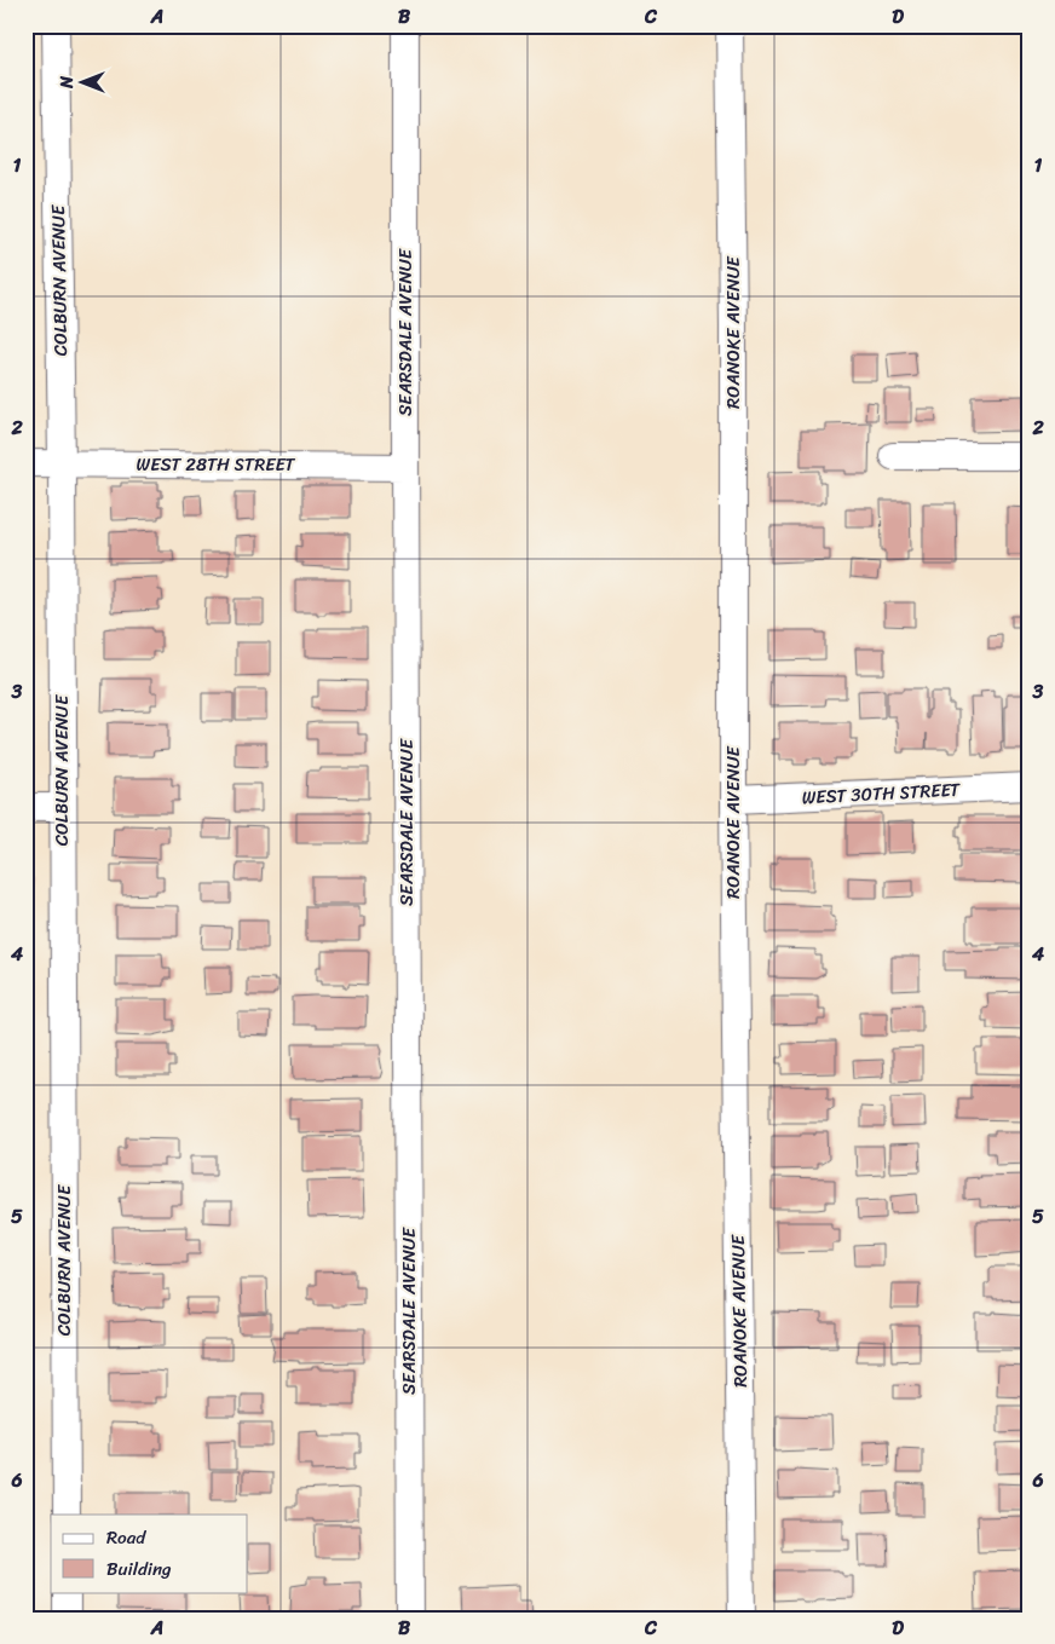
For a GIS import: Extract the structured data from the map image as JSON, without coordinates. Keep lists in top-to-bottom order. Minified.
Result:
{"streets":{"street":["COLBURN AVENUE","SEARSDALE AVENUE","ROANOKE AVENUE","WEST 28TH STREET","WEST 30TH STREET"]},"crossings":[["COLBURN AVENUE","WEST 28TH STREET"],["SEARSDALE AVENUE","WEST 28TH STREET"],["ROANOKE AVENUE","WEST 30TH STREET"]],"legend":["Road","Building"],"north":"left","grid":{"columns":["A","B","C","D"],"rows":["1","2","3","4","5","6"]}}
